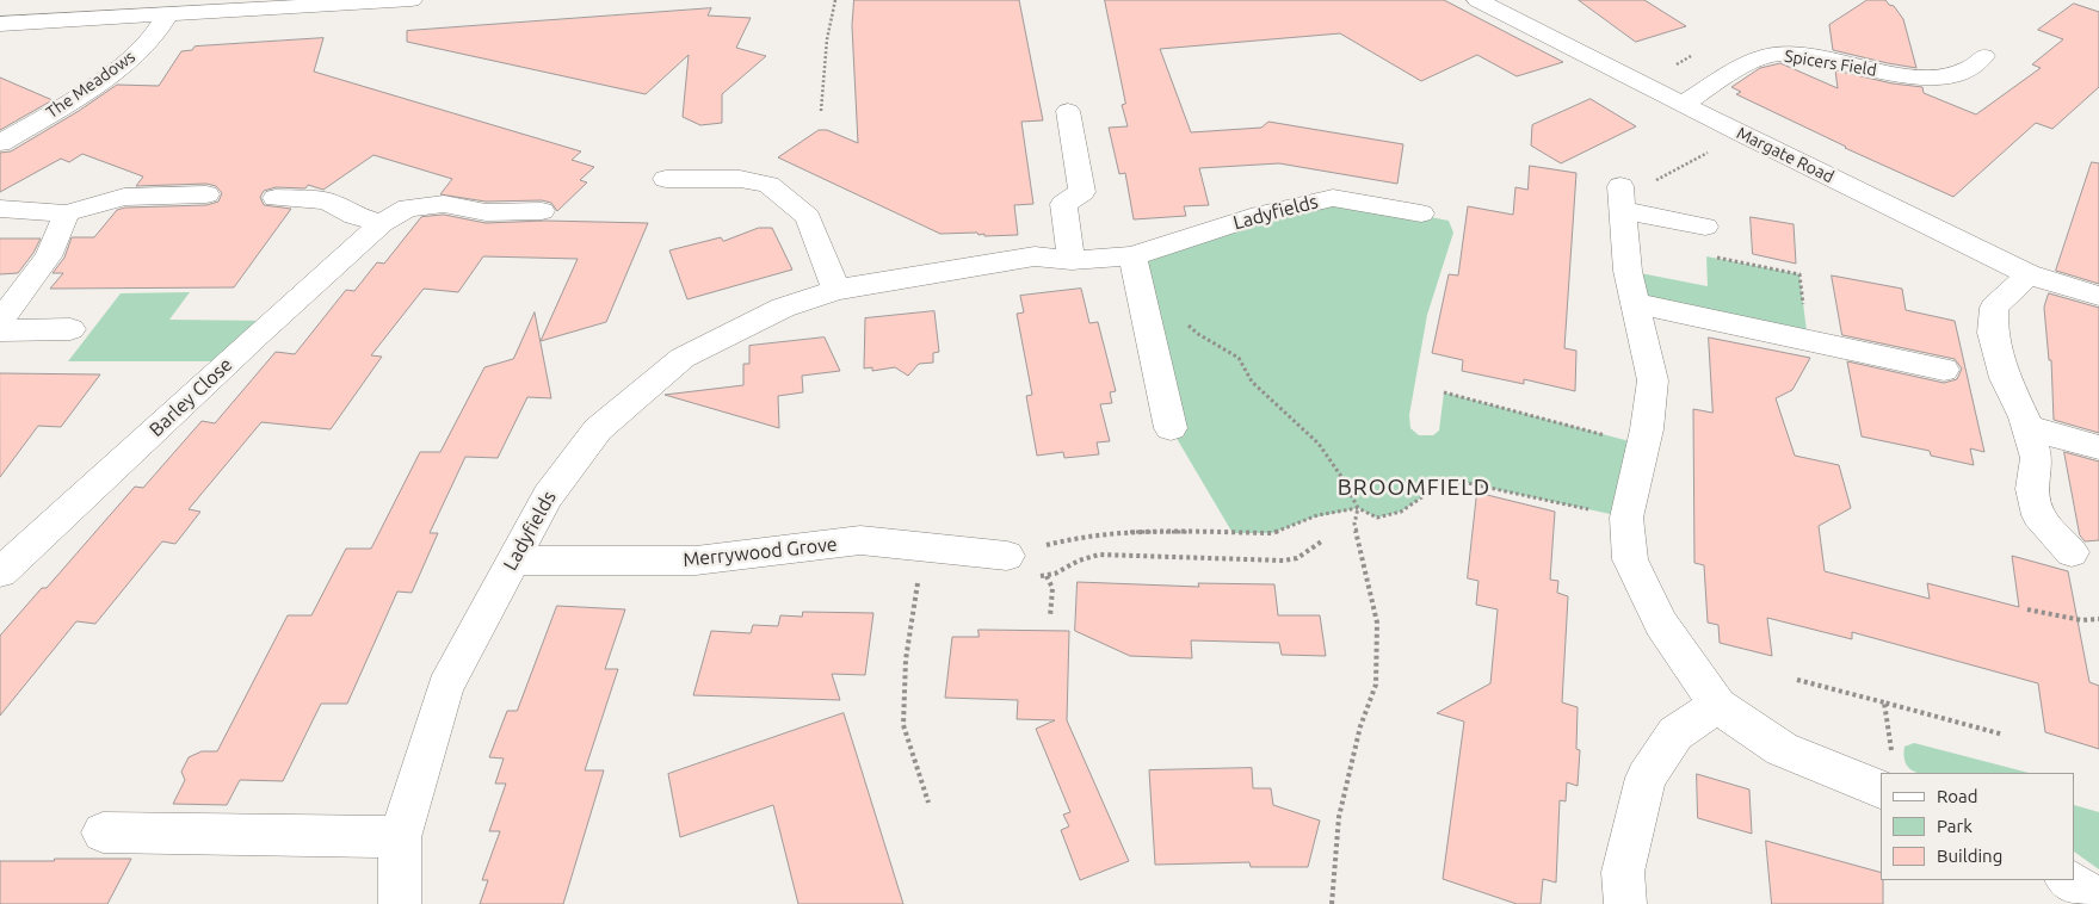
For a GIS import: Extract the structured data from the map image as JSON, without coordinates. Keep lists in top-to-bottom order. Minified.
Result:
{"streets":{"street":["Spicers Field","The Meadows","Margate Road","Ladyfields","Barley Close","Merrywood Grove"]},"crossings":[["Spicers Field","Margate Road"],["Ladyfields","Merrywood Grove"]],"districts":["BROOMFIELD"],"legend":["Road","Park","Building"]}
